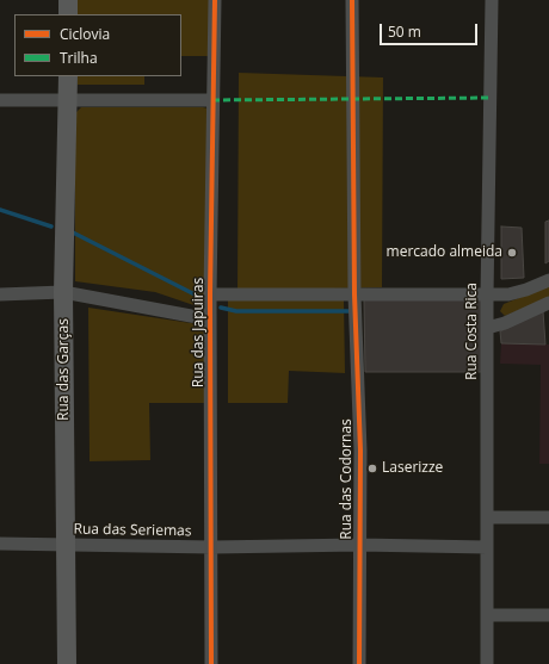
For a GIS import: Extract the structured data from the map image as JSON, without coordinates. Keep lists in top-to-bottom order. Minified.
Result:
{"streets":{"street":["Rua Costa Rica","Rua das Japuiras","Rua das Garças","Rua das Codornas","Rua das Seriemas"]},"crossings":[["Rua Costa Rica","Rua das Seriemas"],["Rua das Japuiras","Rua das Seriemas"],["Rua das Garças","Rua das Seriemas"],["Rua das Codornas","Rua das Seriemas"]],"places":["mercado almeida","Laserizze"],"legend":["Ciclovia","Trilha"],"scale_bar":"50 m"}
